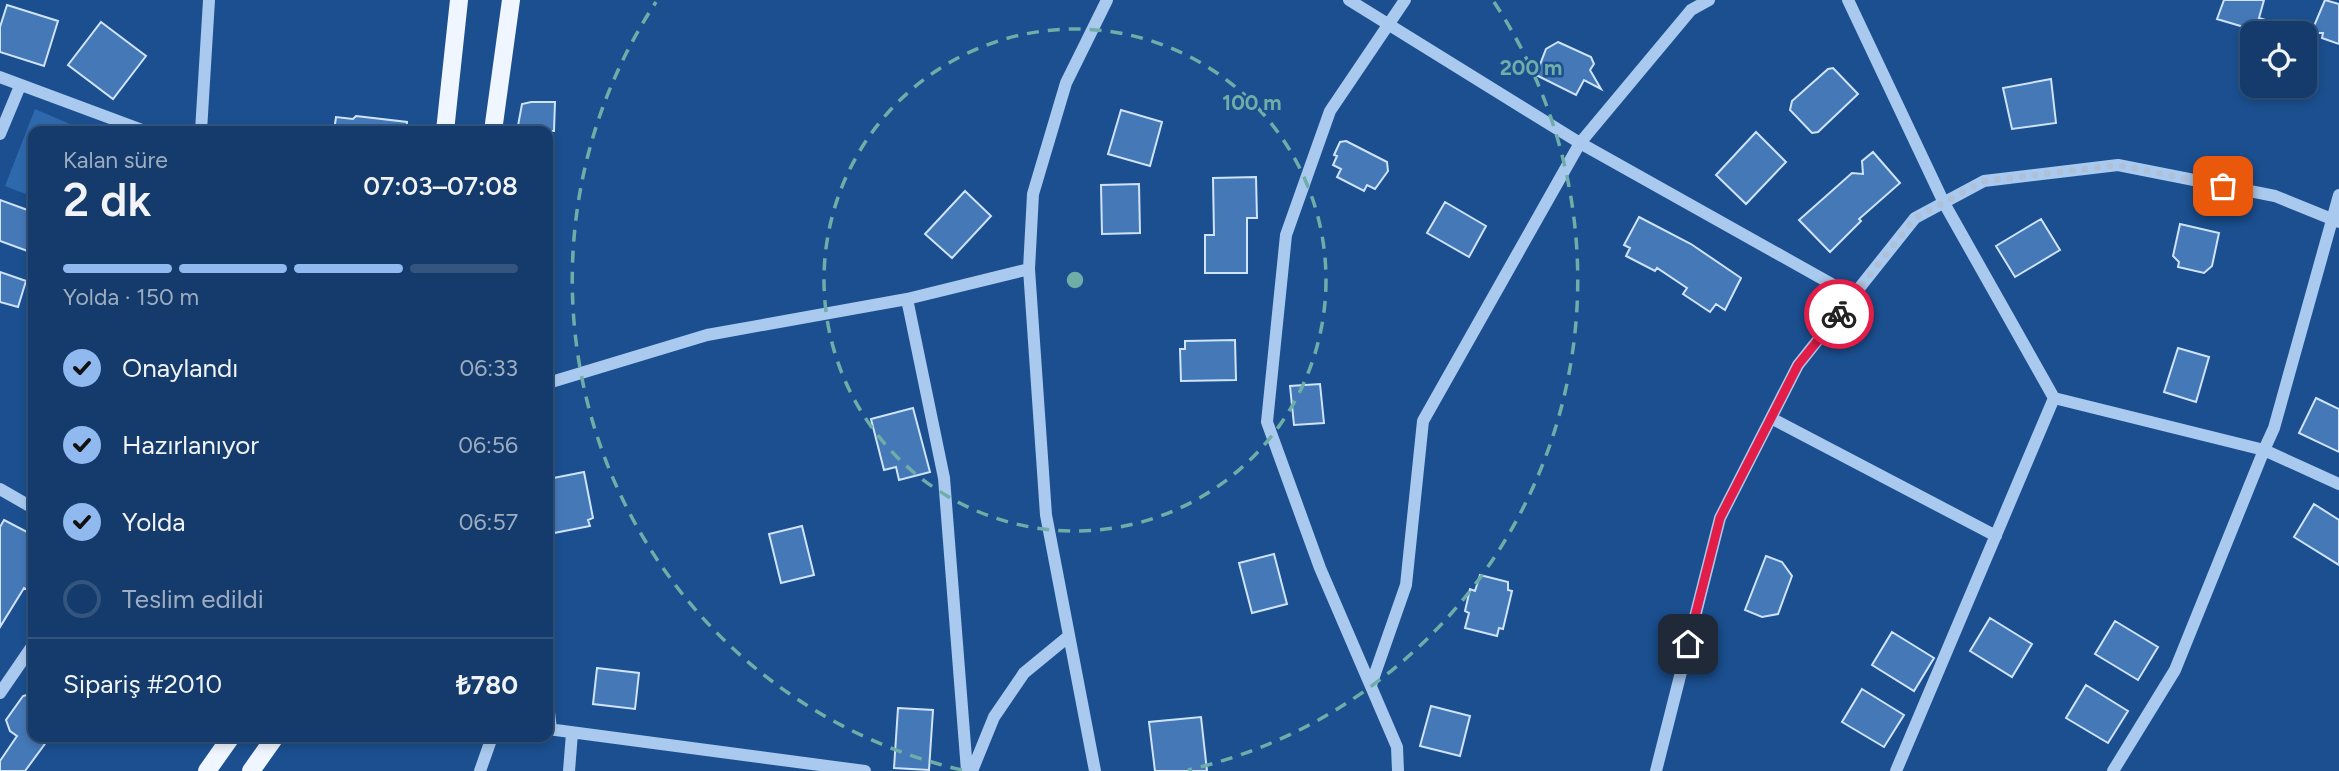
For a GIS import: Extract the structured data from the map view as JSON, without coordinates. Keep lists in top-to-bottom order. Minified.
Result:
{"page":{"heading":["2 dk","Kalan süre","07:03–07:08"],"panel":["Sipariş #2010","₺780"],"bar":"Yolda · 150 m","list":[["Onaylandı","06:33"],["Hazırlanıyor","06:56"],["Yolda","06:57"],"Teslim edildi"]},"rings":["200 m","100 m"]}
